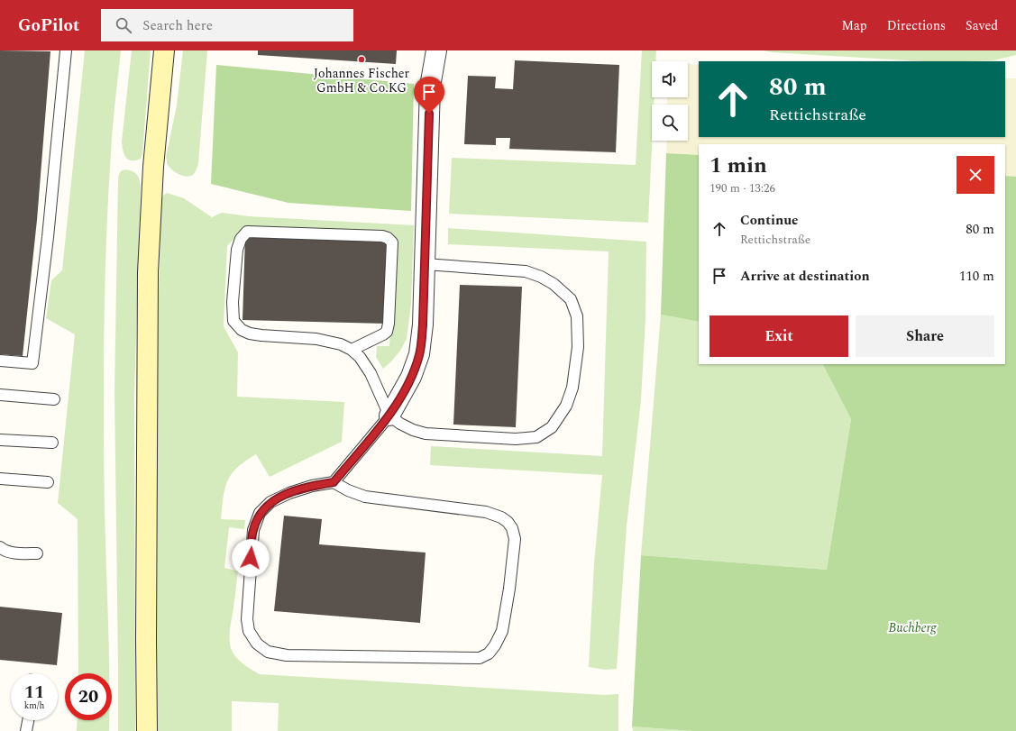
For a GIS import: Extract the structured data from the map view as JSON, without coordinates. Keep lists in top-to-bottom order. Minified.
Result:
{"parks":["Buchberg"],"places":["Johannes Fischer GmbH & Co.KG"],"page":{"header":"GoPilot","search":"Search here","nav":["Map","Directions","Saved"],"turn":["80 m","Rettichstraße"],"heading":["1 min","190 m · 13:26"],"list":[{"name":"Continue","note":"Rettichstraße","value":"80 m"},{"name":"Arrive at destination","value":"110 m"}],"buttons":["Exit","Share"],"speed":"11 km/h","limit":"20"}}
